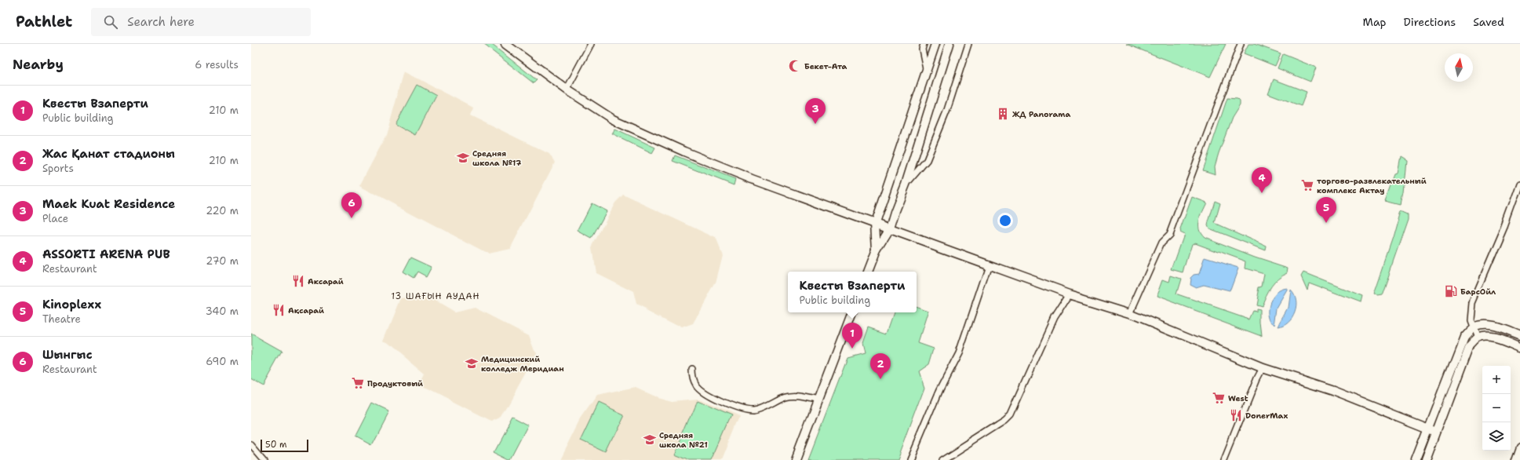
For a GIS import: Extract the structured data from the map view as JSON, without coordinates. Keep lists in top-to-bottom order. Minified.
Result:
{"districts":["13 ШАҒЫН АУДАН"],"places":{"mosque":["Бекет-Ата"],"building":["ЖД Panorama"],"school or university":["Средняя школа №17","Медицинский колледж Меридиан","Средняя школа №21"],"supermarket":["торгово-развлекательный комплекс Актау","Продуктовый","West"],"restaurant":["Аксарай","Ақсарай","DonerMax"],"fuel station":["БарсОйл"]},"scale_bar":"50 m","north":"top","page":{"header":"Pathlet","search":"Search here","nav":["Map","Directions","Saved"],"heading":["Nearby","6 results"],"list":[{"mark":"1","name":"Квесты Взаперти","note":"Public building","value":"210 m"},{"mark":"2","name":"Жас Қанат стадионы","note":"Sports","value":"210 m"},{"mark":"3","name":"Maek Kuat Residence","note":"Place","value":"220 m"},{"mark":"4","name":"ASSORTI ARENA PUB","note":"Restaurant","value":"270 m"},{"mark":"5","name":"Kinoplexx","note":"Theatre","value":"340 m"},{"mark":"6","name":"Шынгыс","note":"Restaurant","value":"690 m"}],"pins":["3","4","6","5","1","2"],"popup":["Квесты Взаперти","Public building"],"map_buttons":["+","−"],"scale":"50 m"}}
